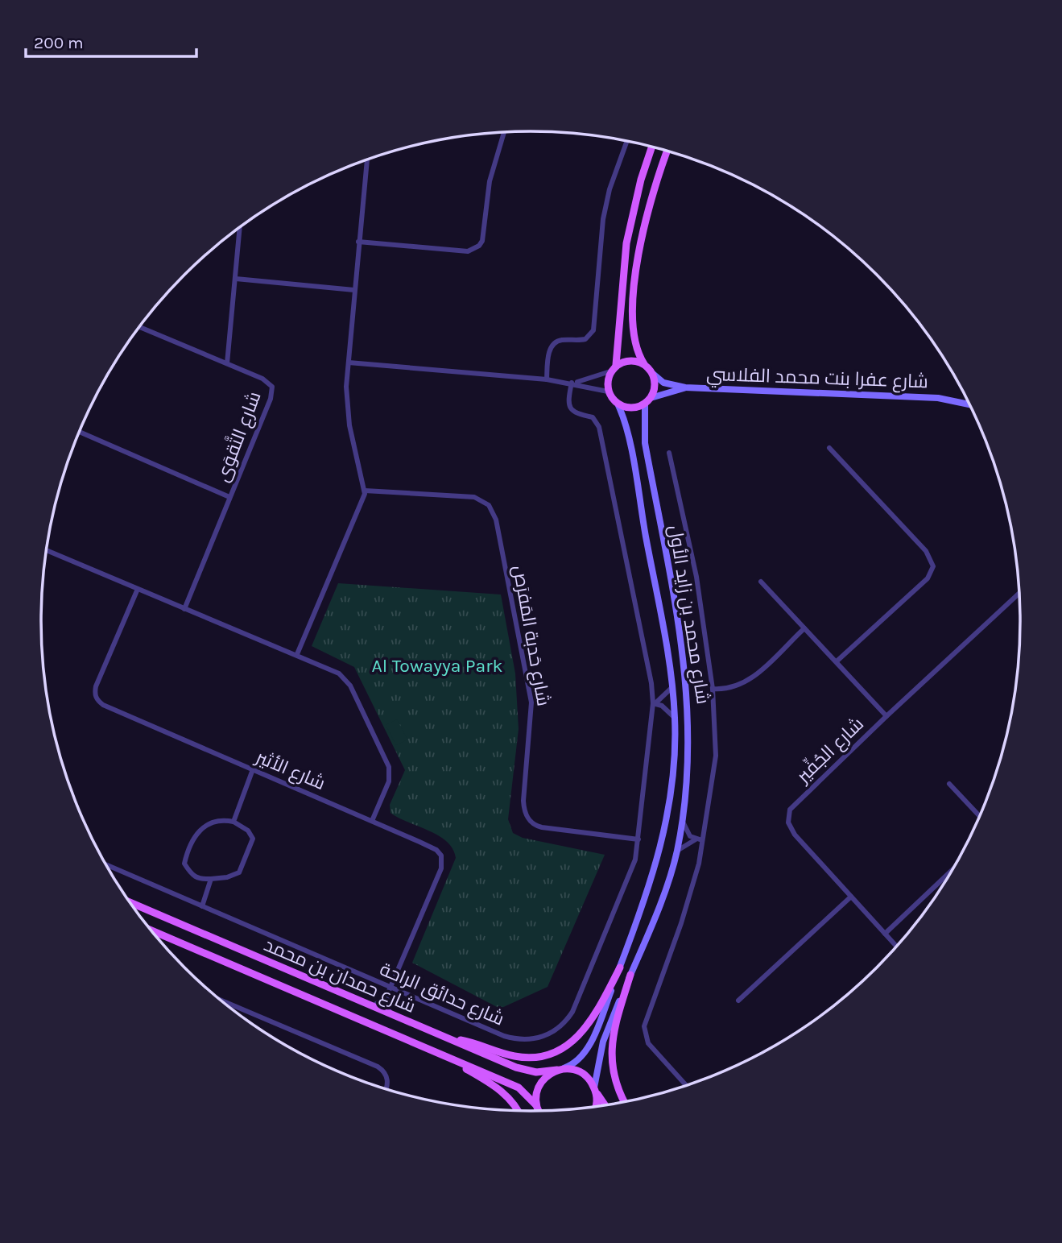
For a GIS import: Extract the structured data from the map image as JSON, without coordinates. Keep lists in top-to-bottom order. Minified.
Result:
{"streets":{"main road":["شارع عفرا بنت محمد الفلاسي","شارع محمد بن زايد الأول","شارع حمدان بن محمد"],"street":["شارع التَّقوَى","شارع حَدبة المَفرَص","شارع الجُفِّير","شارع الأثير","شارع حدائق الراحة"]},"crossings":[["شارع عفرا بنت محمد الفلاسي","شارع محمد بن زايد الأول"],["شارع محمد بن زايد الأول","شارع حمدان بن محمد"],["شارع حَدبة المَفرَص","شارع حدائق الراحة"],["شارع الأثير","شارع حدائق الراحة"]],"parks":["Al Towayya Park"],"scale_bar":"200 m"}
